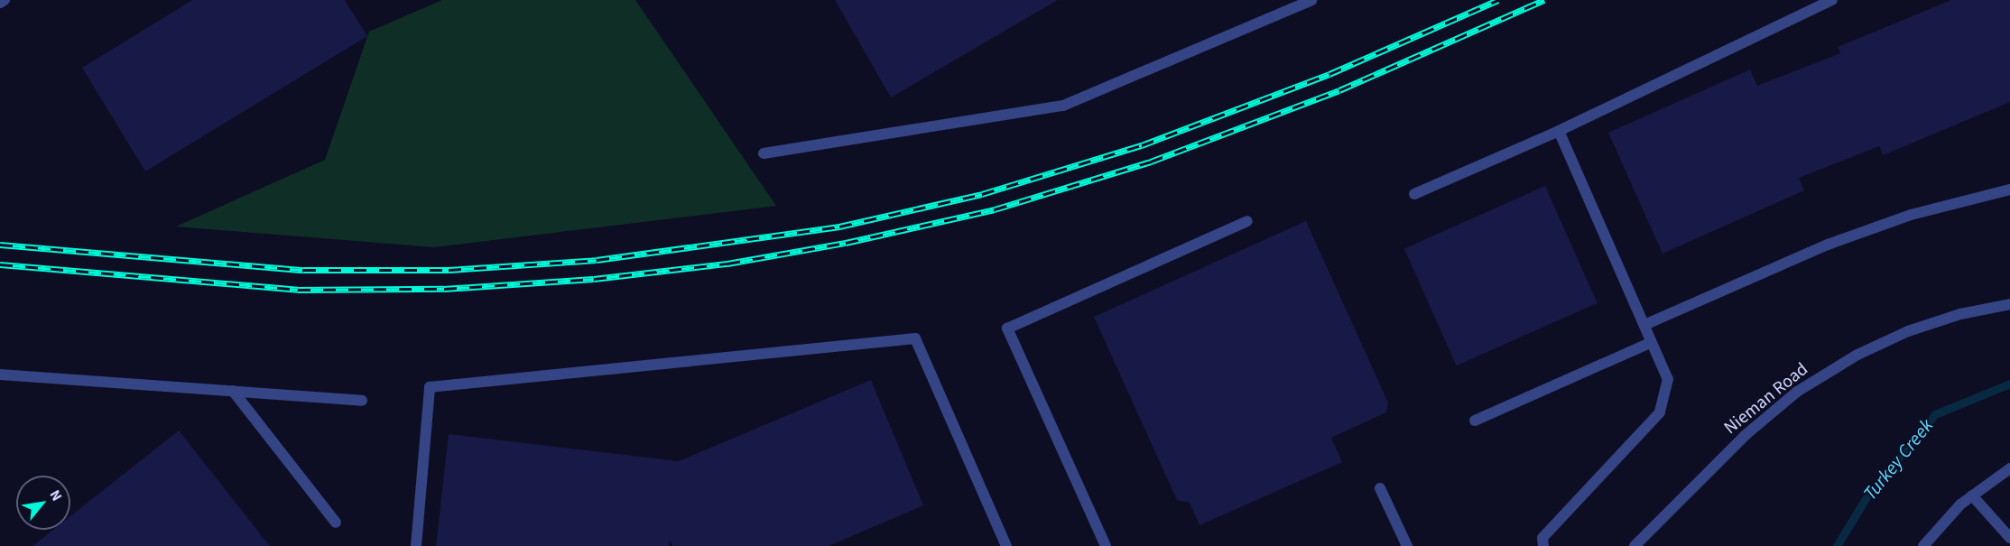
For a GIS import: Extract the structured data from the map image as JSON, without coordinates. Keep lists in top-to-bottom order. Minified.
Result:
{"streets":{"street":["Nieman Road"]},"water":["Turkey Creek"],"north":"top right"}
